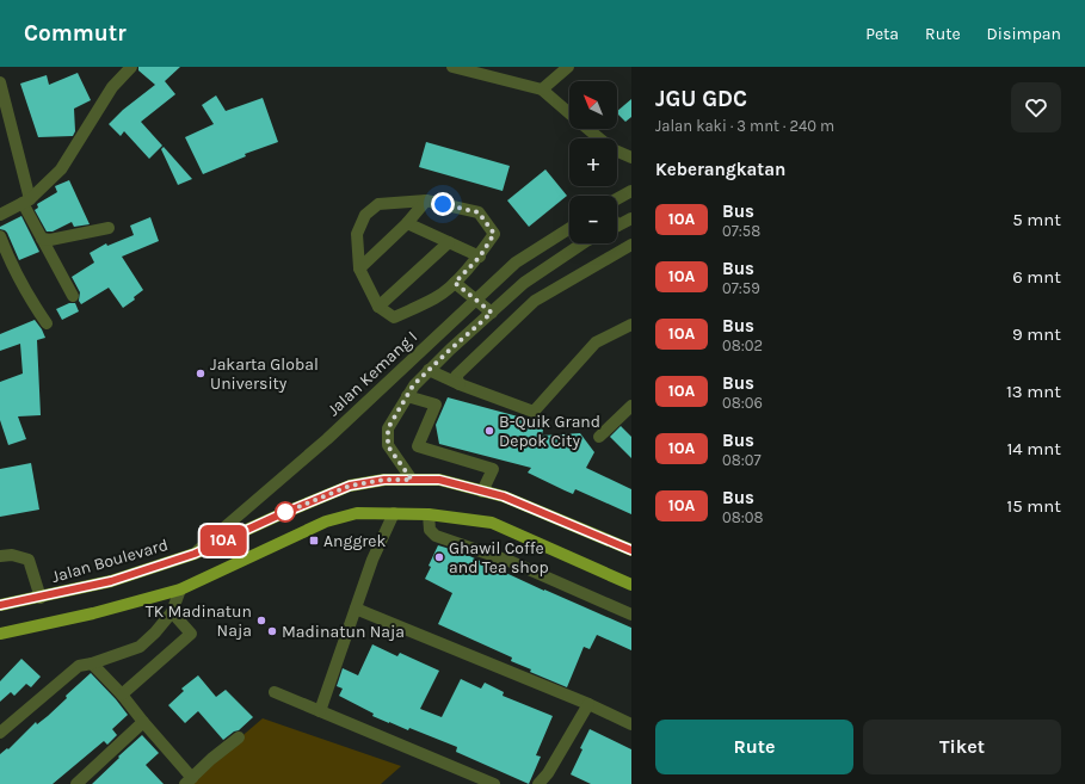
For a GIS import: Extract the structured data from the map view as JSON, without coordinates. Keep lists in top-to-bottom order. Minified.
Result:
{"streets":{"main road":["Jalan Boulevard"],"street":["Jalan Kemang I"]},"crossings":[["Jalan Kemang I","Jalan Boulevard"]],"places":{"other":["Jakarta Global University","B-Quik Grand Depok City","Ghawil Coffe and Tea shop","TK Madinatun Naja","Madinatun Naja"],"transit":["Anggrek"]},"lines":["bus line 10A"],"north":"top left","page":{"header":"Commutr","nav":["Peta","Rute","Disimpan"],"on_map":"10A","heading":[["JGU GDC","Jalan kaki · 3 mnt · 240 m"],"Keberangkatan"],"map_buttons":["+","−"],"list":[{"mark":"10A","name":"Bus","note":"07:58","value":"5 mnt"},{"mark":"10A","name":"Bus","note":"07:59","value":"6 mnt"},{"mark":"10A","name":"Bus","note":"08:02","value":"9 mnt"},{"mark":"10A","name":"Bus","note":"08:06","value":"13 mnt"},{"mark":"10A","name":"Bus","note":"08:07","value":"14 mnt"},{"mark":"10A","name":"Bus","note":"08:08","value":"15 mnt"}],"buttons":["Rute","Tiket"]}}
